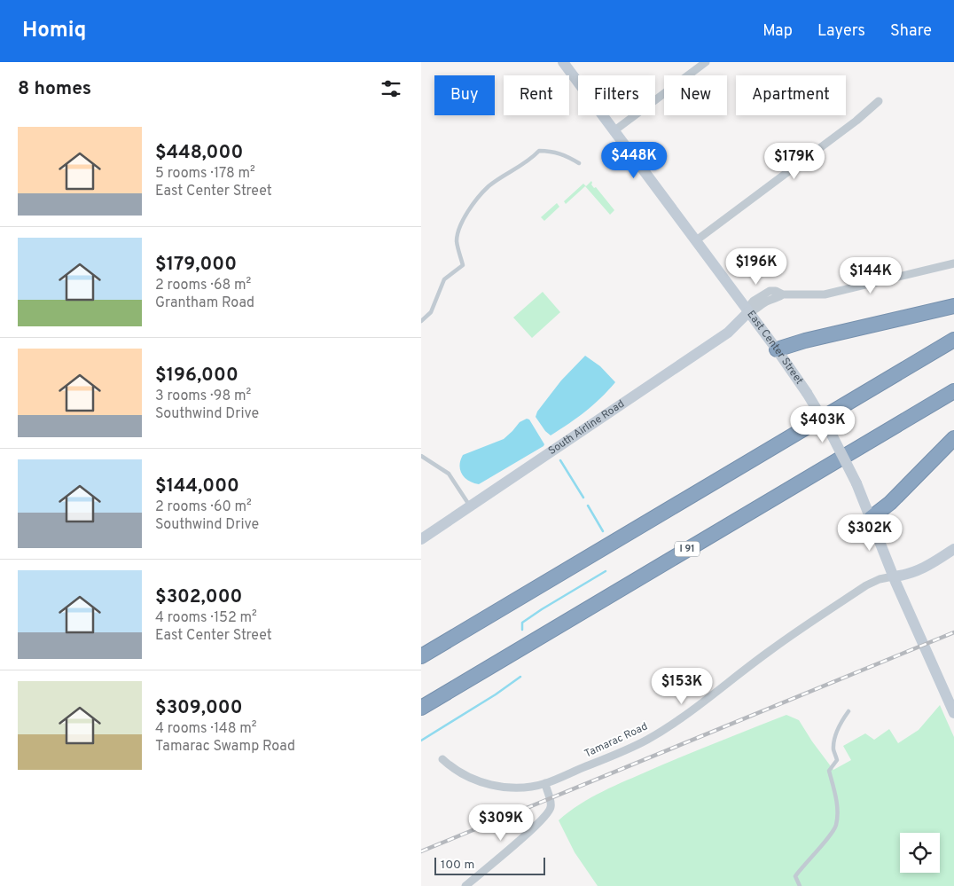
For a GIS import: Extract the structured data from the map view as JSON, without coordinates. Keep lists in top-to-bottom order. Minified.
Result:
{"streets":{"highway":["I 91"],"main road":["East Center Street","South Airline Road"],"street":["Tamarac Road"]},"crossings":[["East Center Street","South Airline Road"],["East Center Street","Tamarac Road"]],"scale_bar":"100 m","page":{"header":"Homiq","nav":["Map","Layers","Share"],"heading":"8 homes","chip":["Buy","Rent","Filters","New","Apartment"],"list":[{"name":"$448,000","note":"5 rooms · 178 m² · East Center Street"},{"name":"$179,000","note":"2 rooms · 68 m² · Grantham Road"},{"name":"$196,000","note":"3 rooms · 98 m² · Southwind Drive"},{"name":"$144,000","note":"2 rooms · 60 m² · Southwind Drive"},{"name":"$302,000","note":"4 rooms · 152 m² · East Center Street"},{"name":"$309,000","note":"4 rooms · 148 m² · Tamarac Swamp Road"}],"price":["$448K","$179K","$196K","$144K","$403K","$302K","$153K","$309K"],"scale":"100 m"}}
